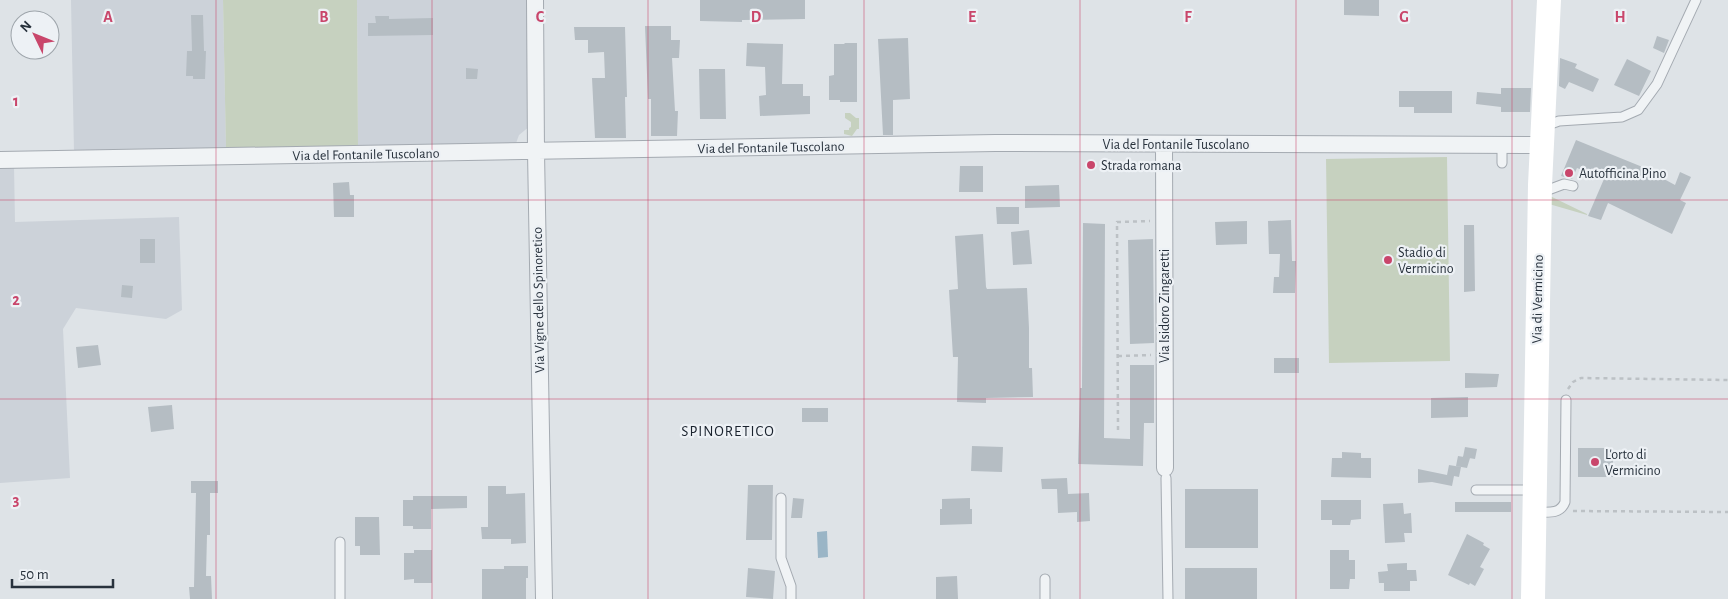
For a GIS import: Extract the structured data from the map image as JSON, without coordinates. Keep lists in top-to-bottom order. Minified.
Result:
{"streets":{"main road":["Via di Vermicino"],"street":["Via del Fontanile Tuscolano","Via Vigne dello Spinoretico","Via Isidoro Zingaretti"]},"crossings":[["Via del Fontanile Tuscolano","Via di Vermicino"],["Via del Fontanile Tuscolano","Via Vigne dello Spinoretico"],["Via del Fontanile Tuscolano","Via Isidoro Zingaretti"]],"districts":["SPINORETICO"],"places":["Strada romana","Autofficina Pino","Stadio di Vermicino","L'orto di Vermicino"],"scale_bar":"50 m","north":"top left","grid":{"columns":["A","B","C","D","E","F","G","H"],"rows":["1","2","3"]}}
